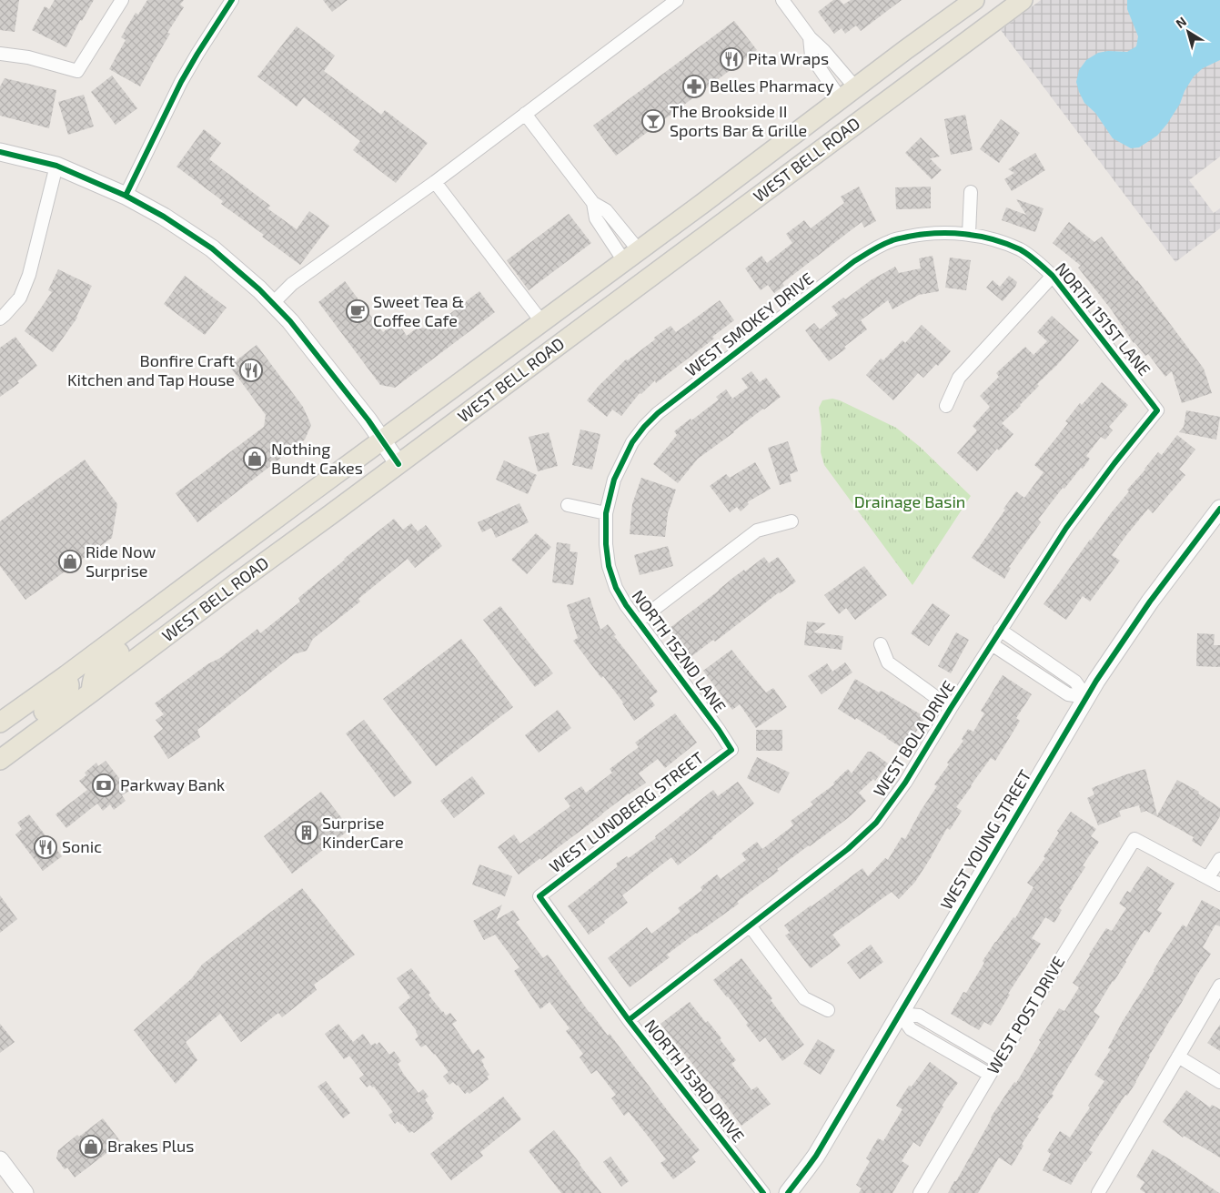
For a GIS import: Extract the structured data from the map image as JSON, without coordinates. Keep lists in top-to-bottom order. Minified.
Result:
{"streets":{"main road":["WEST BELL ROAD"],"street":["NORTH 151ST LANE","WEST SMOKEY DRIVE","NORTH 152ND LANE","WEST BOLA DRIVE","WEST LUNDBERG STREET","WEST YOUNG STREET","WEST POST DRIVE","NORTH 153RD DRIVE"]},"crossings":[["NORTH 151ST LANE","WEST SMOKEY DRIVE"],["NORTH 151ST LANE","WEST BOLA DRIVE"],["WEST SMOKEY DRIVE","NORTH 152ND LANE"],["NORTH 152ND LANE","WEST LUNDBERG STREET"],["WEST BOLA DRIVE","NORTH 153RD DRIVE"],["WEST LUNDBERG STREET","NORTH 153RD DRIVE"]],"parks":["Drainage Basin"],"places":{"restaurant":["Pita Wraps","Bonfire Craft Kitchen and Tap House","Sonic"],"pharmacy":["Belles Pharmacy"],"bar":["The Brookside II Sports Bar & Grille"],"cafe":["Sweet Tea & Coffee Cafe"],"shop":["Nothing Bundt Cakes","Ride Now Surprise","Brakes Plus"],"bank":["Parkway Bank"],"building":["Surprise KinderCare"]},"north":"top left"}
